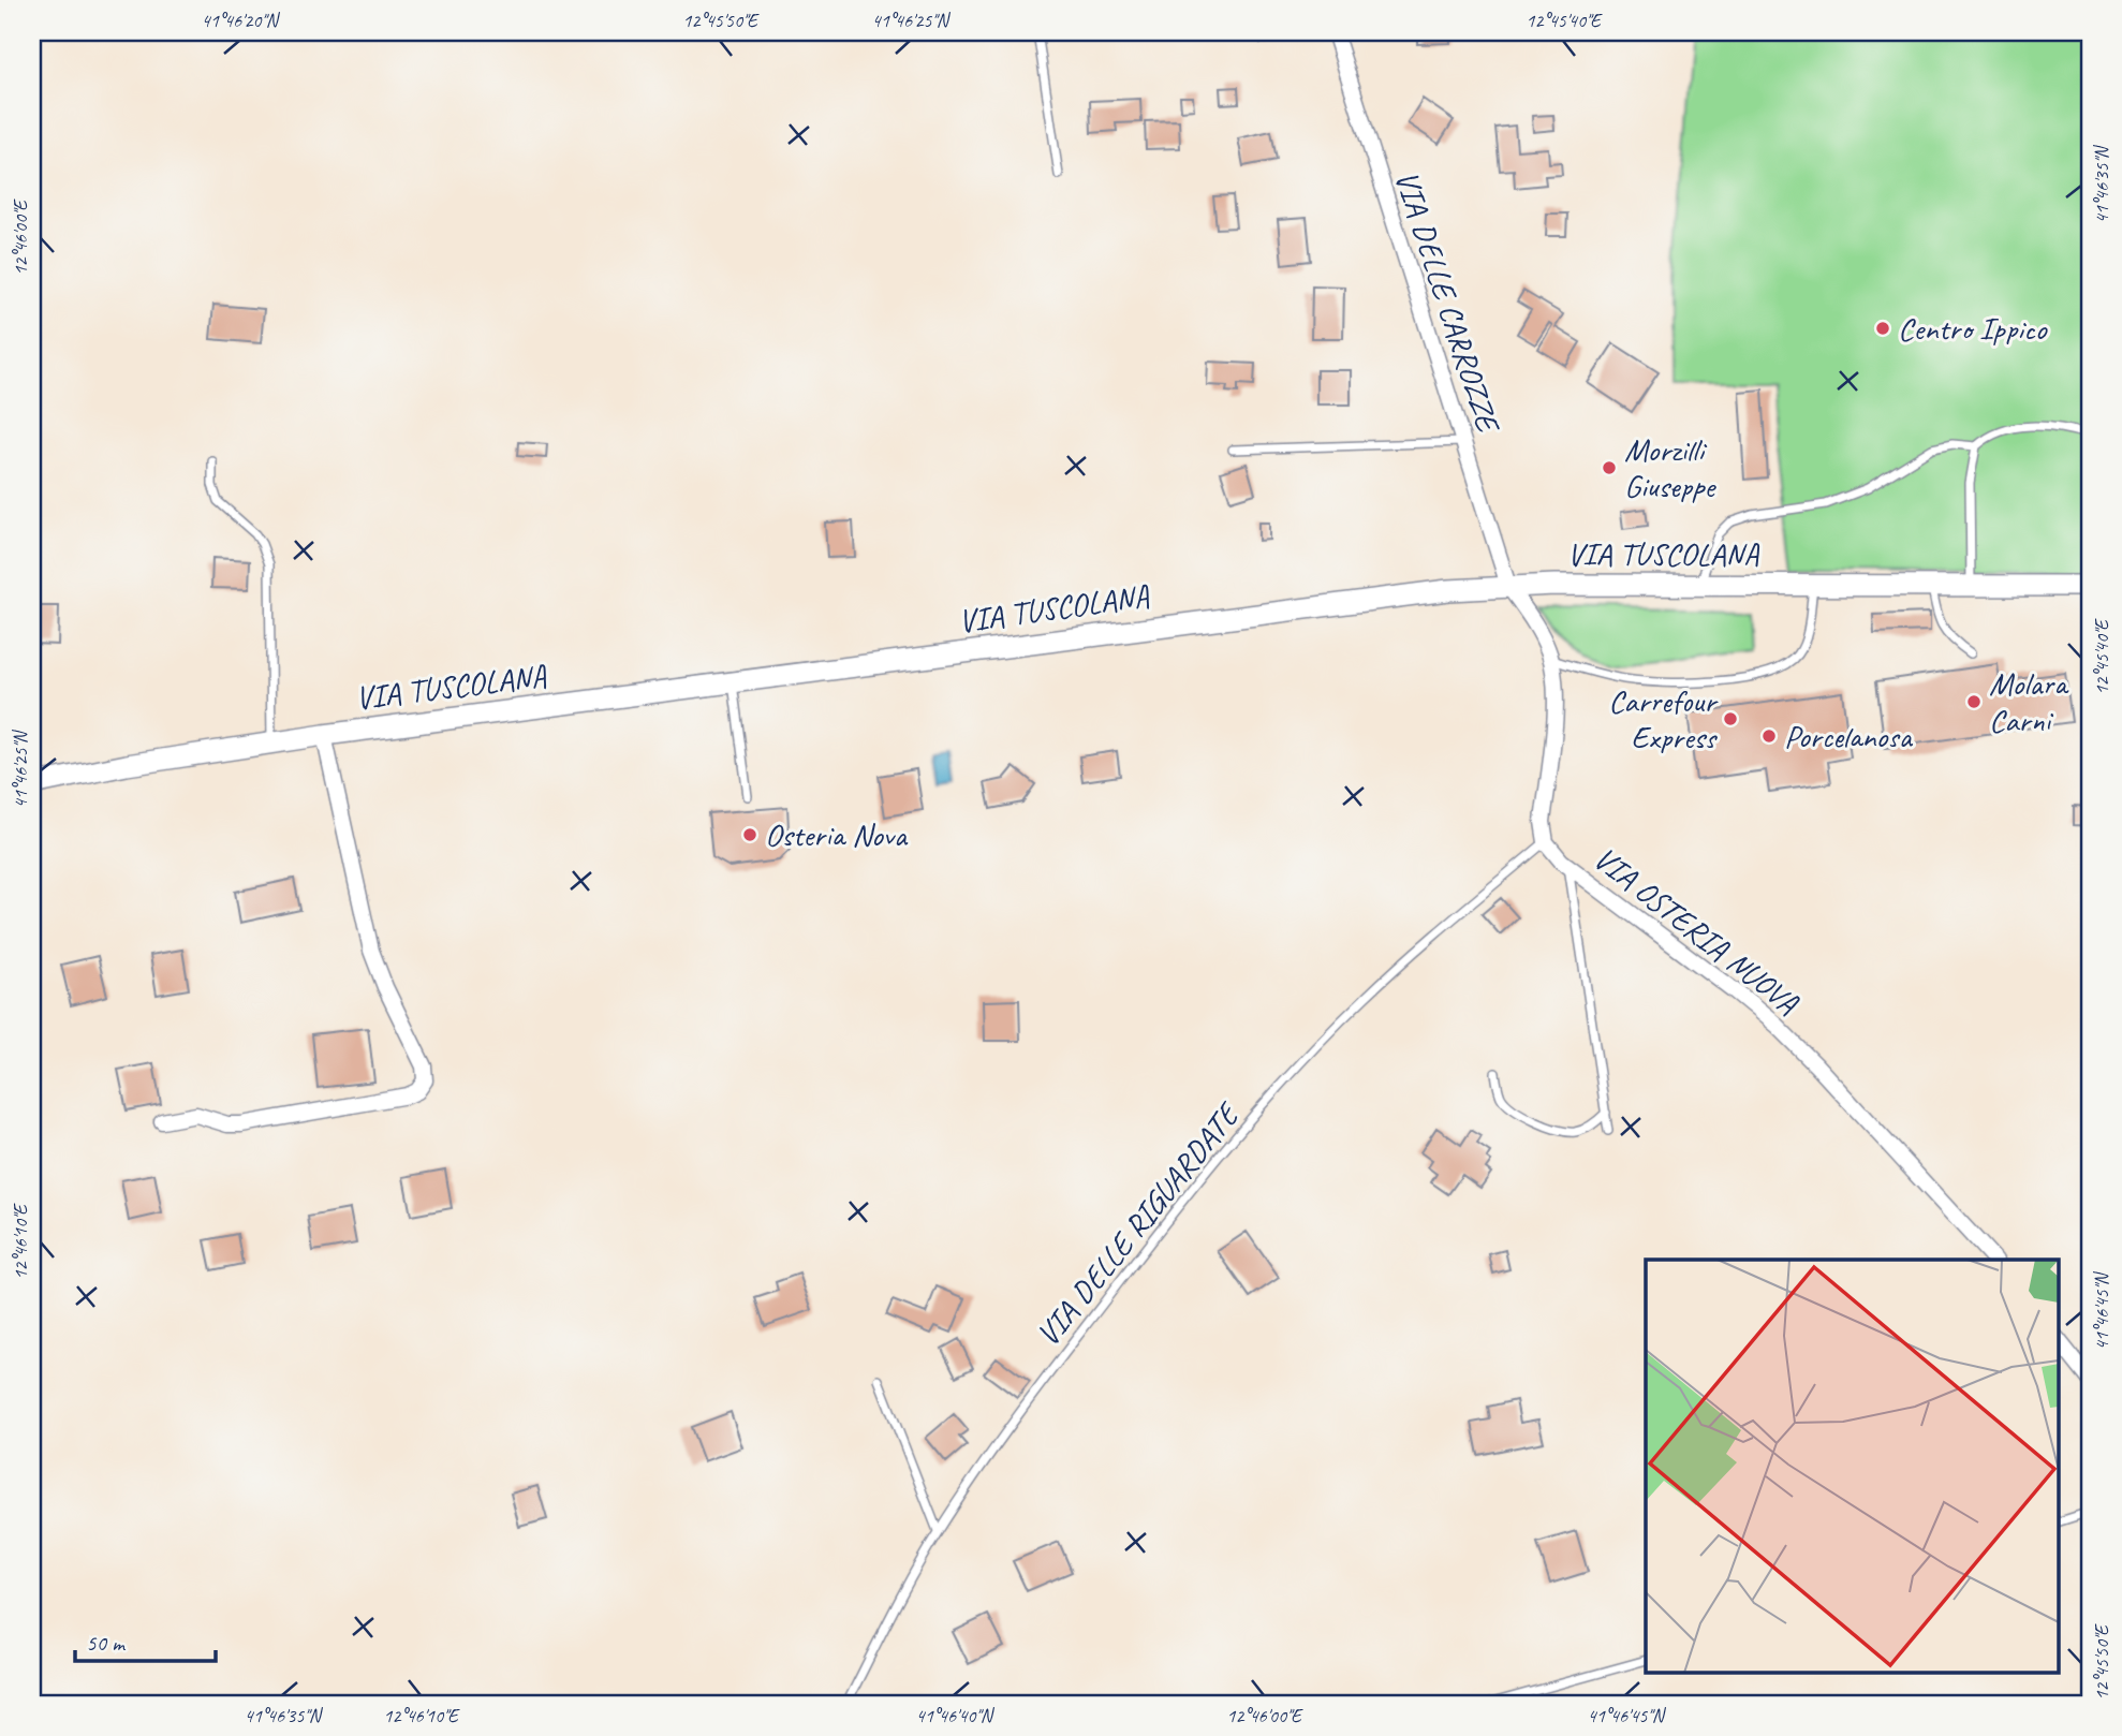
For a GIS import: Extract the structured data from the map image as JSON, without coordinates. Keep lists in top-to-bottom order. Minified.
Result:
{"streets":{"main road":["VIA TUSCOLANA"],"street":["VIA DELLE CARROZZE","VIA OSTERIA NUOVA"],"lane":["VIA DELLE RIGUARDATE"]},"crossings":[["VIA DELLE CARROZZE","VIA TUSCOLANA"],["VIA OSTERIA NUOVA","VIA DELLE RIGUARDATE"]],"places":["Centro Ippico","Morzilli Giuseppe","Molara Carni","Carrefour Express","Porcelanosa","Osteria Nova"],"scale_bar":"50 m","coordinates":["41°46'20\"N","12°45'50\"E","41°46'25\"N","12°45'40\"E","41°46'35\"N","12°46'00\"E","12°46'10\"E","41°46'45\"N","41°46'40\"N"]}
